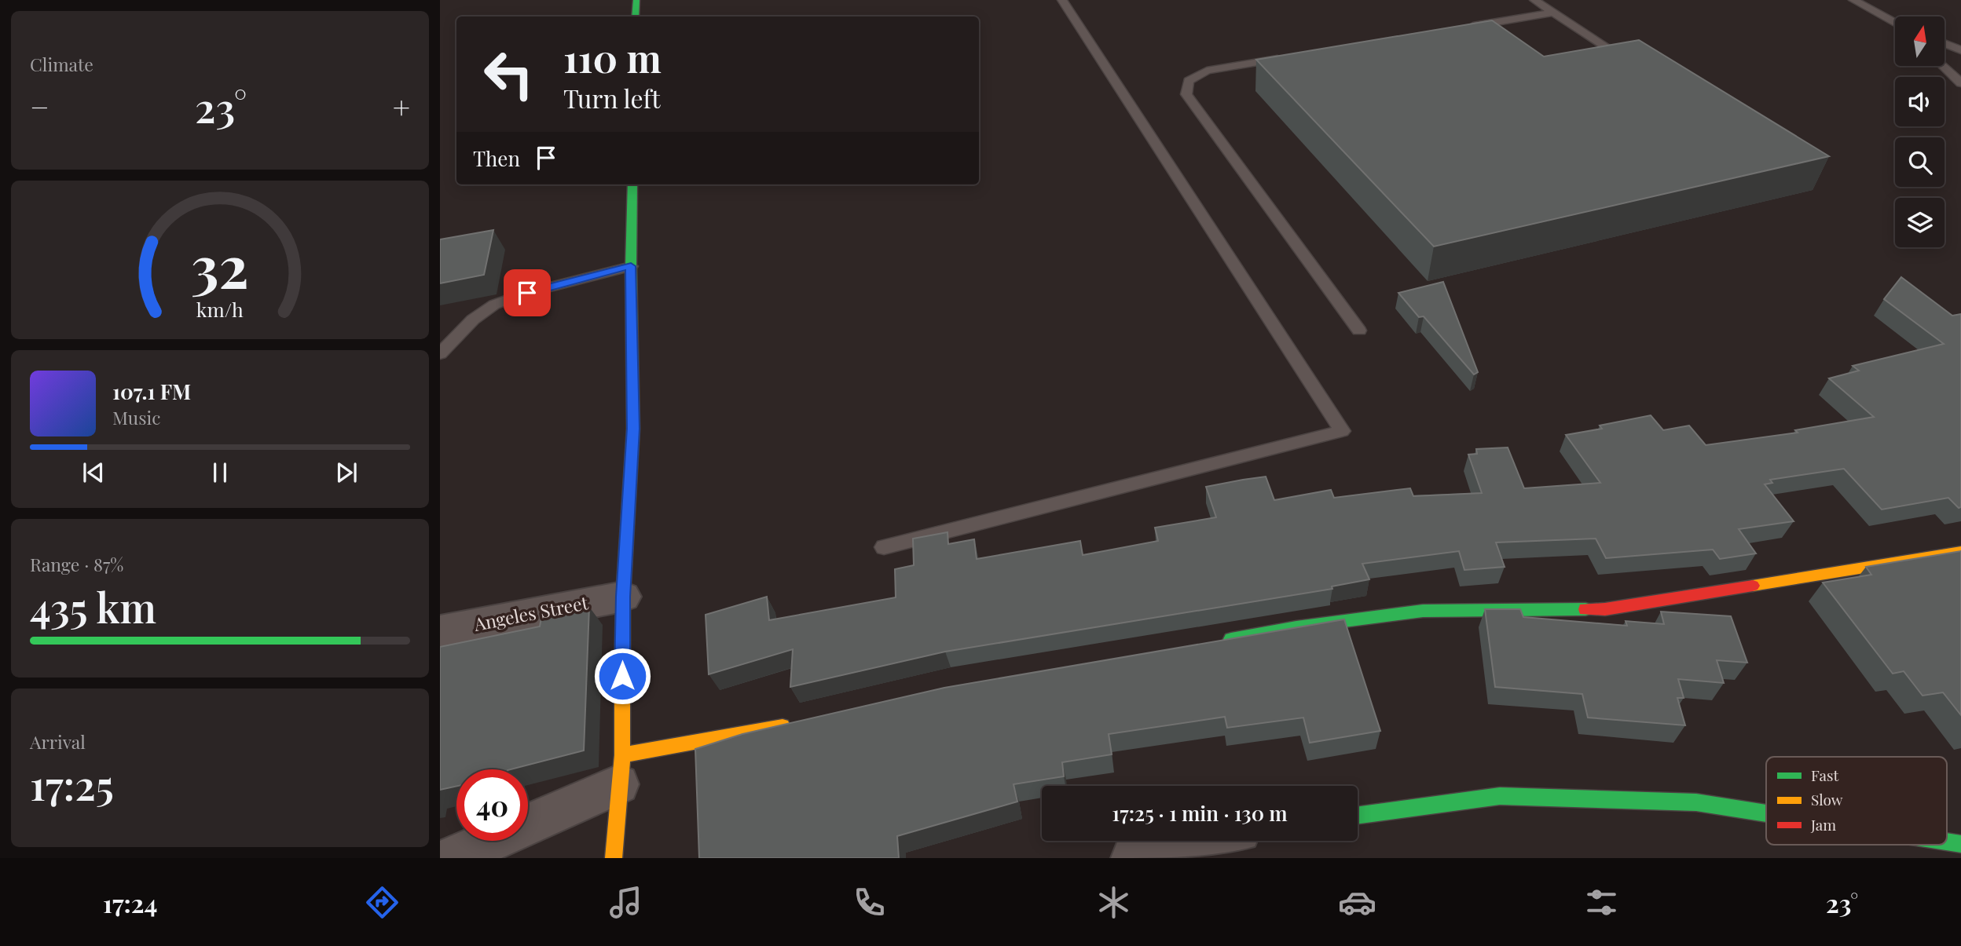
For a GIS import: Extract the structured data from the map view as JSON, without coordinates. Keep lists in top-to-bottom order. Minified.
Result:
{"streets":{"street":["Angeles Street"]},"legend":["Fast","Slow","Jam"],"north":"top","page":{"tile":["Climate",["Range · 87%","435 km"],["Arrival","17:25"]],"turn":["110 m","Turn left"],"heat":["−","23°","+"],"then":"Then","song":["107.1 FM","Music"],"limit":"40","trip":"17:25 · 1 min · 130 m","tabs":["17:24","23°"],"gauge":["32","km/h"]}}
